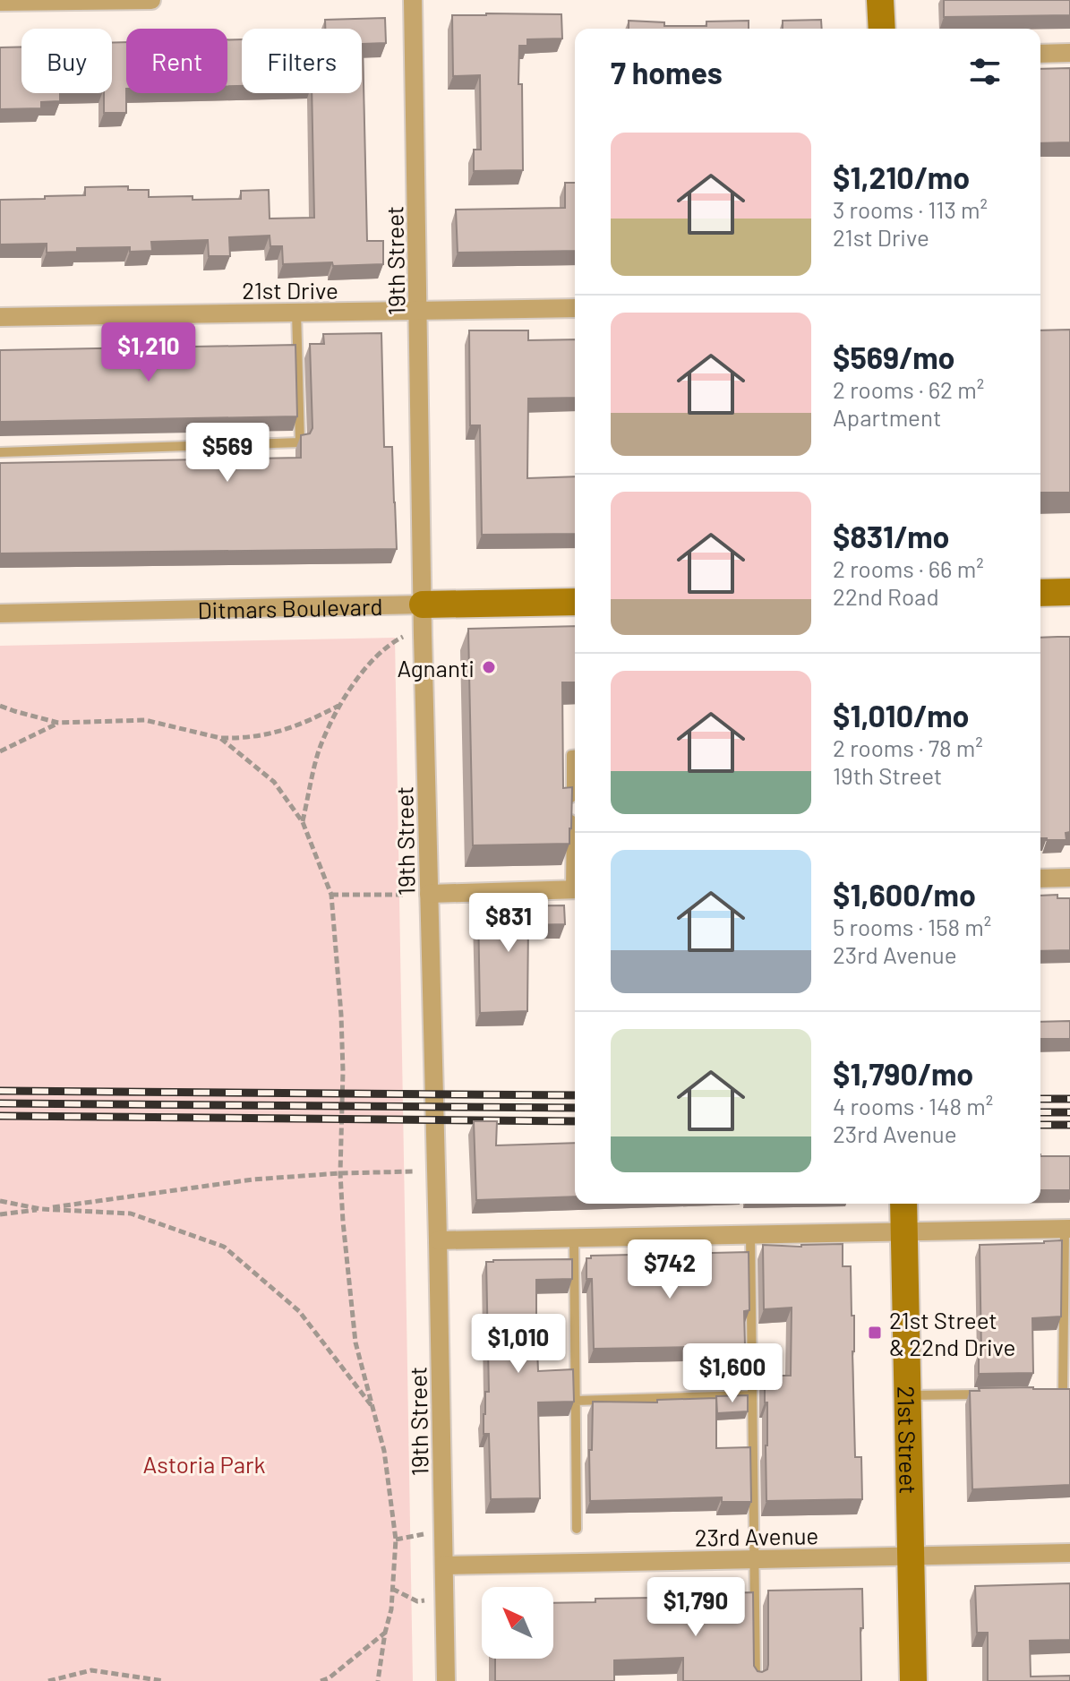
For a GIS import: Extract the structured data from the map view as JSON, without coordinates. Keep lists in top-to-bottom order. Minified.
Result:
{"streets":{"street":["19th Street","21st Drive","Ditmars Boulevard","21st Street","23rd Avenue"]},"crossings":[["19th Street","21st Drive"],["19th Street","Ditmars Boulevard"],["19th Street","23rd Avenue"],["21st Street","23rd Avenue"]],"parks":["Astoria Park"],"places":{"other":["Agnanti"],"transit":["21st Street & 22nd Drive"]},"north":"top left","page":{"chip":["Buy","Rent","Filters"],"heading":"7 homes","list":[{"name":"$1,210/mo","note":"3 rooms · 113 m² · 21st Drive"},{"name":"$569/mo","note":"2 rooms · 62 m² · Apartment"},{"name":"$831/mo","note":"2 rooms · 66 m² · 22nd Road"},{"name":"$1,010/mo","note":"2 rooms · 78 m² · 19th Street"},{"name":"$1,600/mo","note":"5 rooms · 158 m² · 23rd Avenue"},{"name":"$1,790/mo","note":"4 rooms · 148 m² · 23rd Avenue"}],"price":["$1,210","$569","$831","$742","$1,010","$1,600","$1,790"]}}
